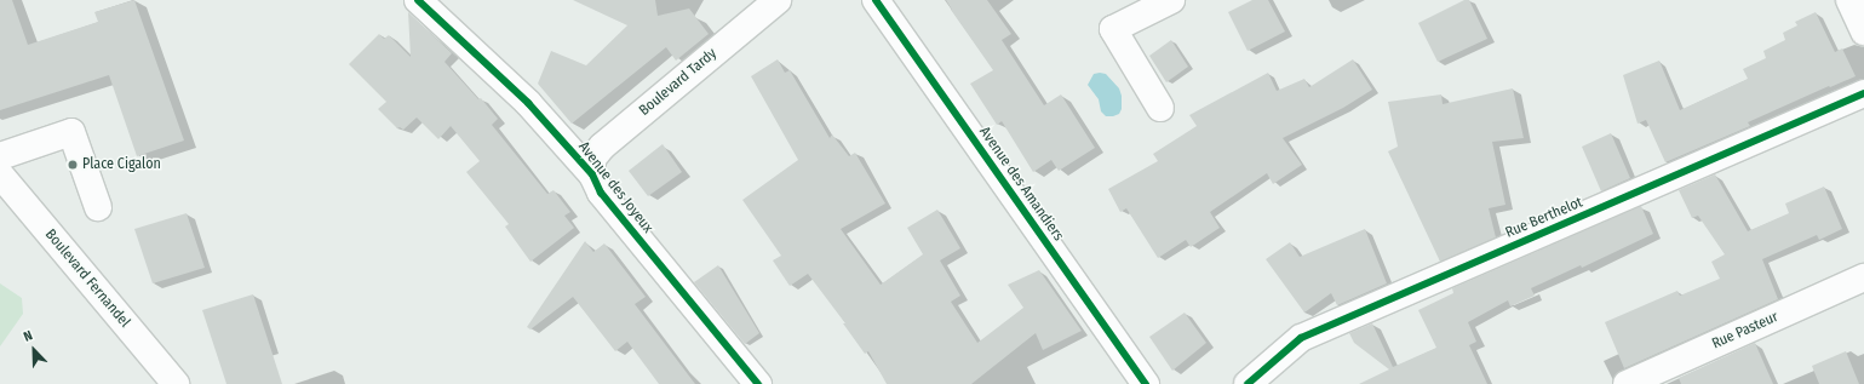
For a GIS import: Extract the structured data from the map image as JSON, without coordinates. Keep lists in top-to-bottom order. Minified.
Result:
{"streets":{"street":["Boulevard Tardy","Avenue des Amandiers","Avenue des Joyeux","Rue Berthelot","Boulevard Fernandel","Rue Pasteur"]},"crossings":[["Boulevard Tardy","Avenue des Joyeux"]],"places":["Place Cigalon"],"north":"top left"}
